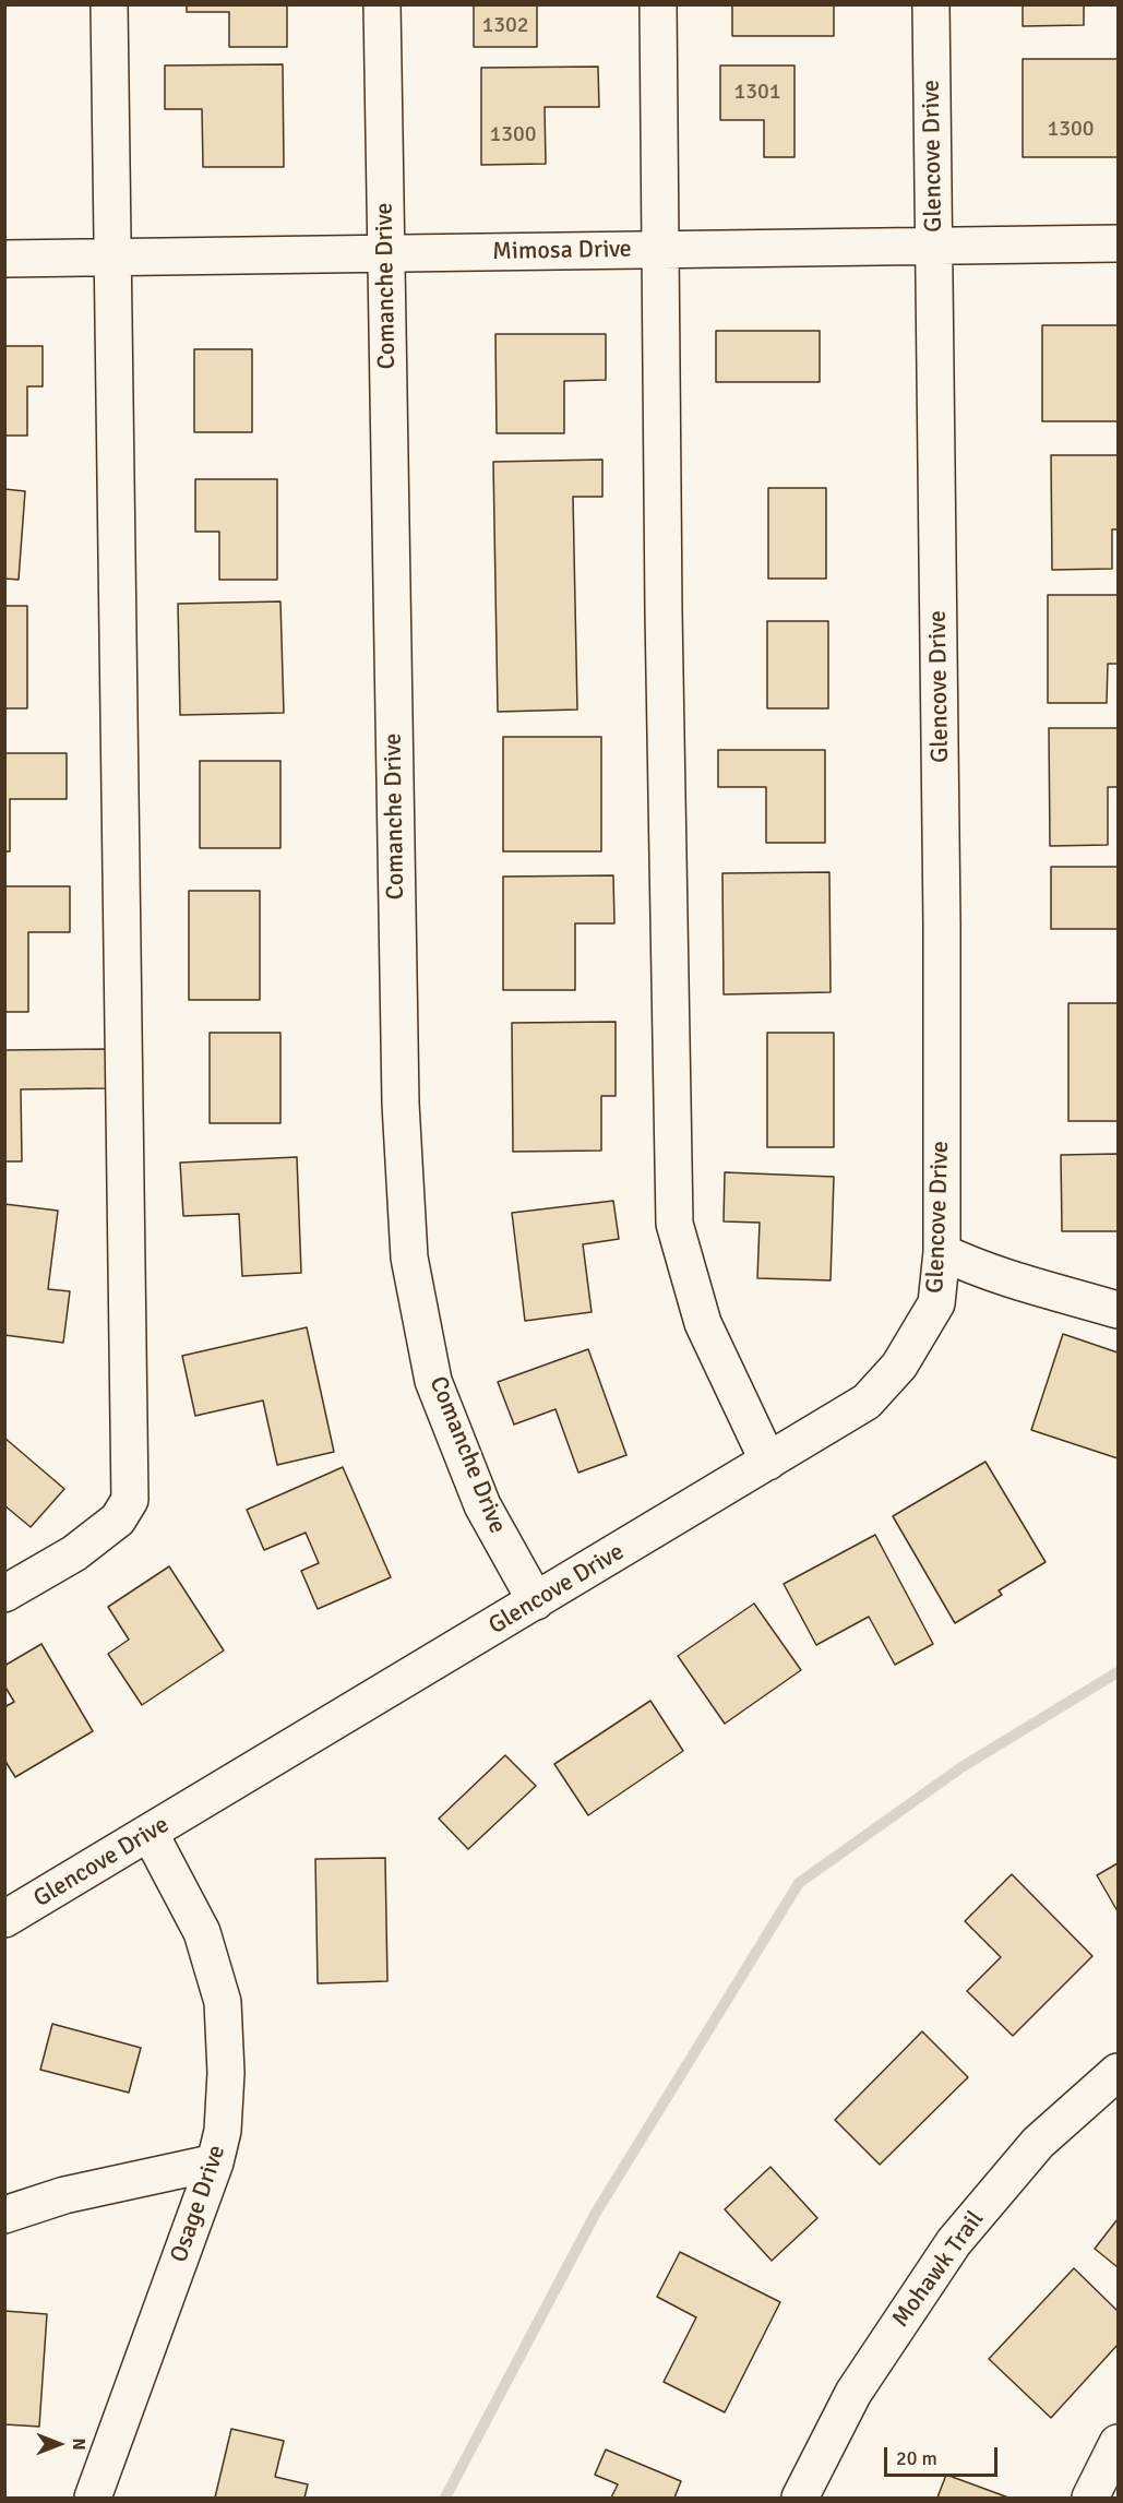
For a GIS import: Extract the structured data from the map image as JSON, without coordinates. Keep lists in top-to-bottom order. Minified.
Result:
{"streets":{"street":["Glencove Drive","Mimosa Drive","Comanche Drive","Osage Drive","Mohawk Trail"]},"crossings":[["Glencove Drive","Mimosa Drive"],["Glencove Drive","Comanche Drive"],["Glencove Drive","Osage Drive"],["Mimosa Drive","Comanche Drive"]],"house_numbers":["1302","1301","1300","1300"],"scale_bar":"20 m","north":"right"}
